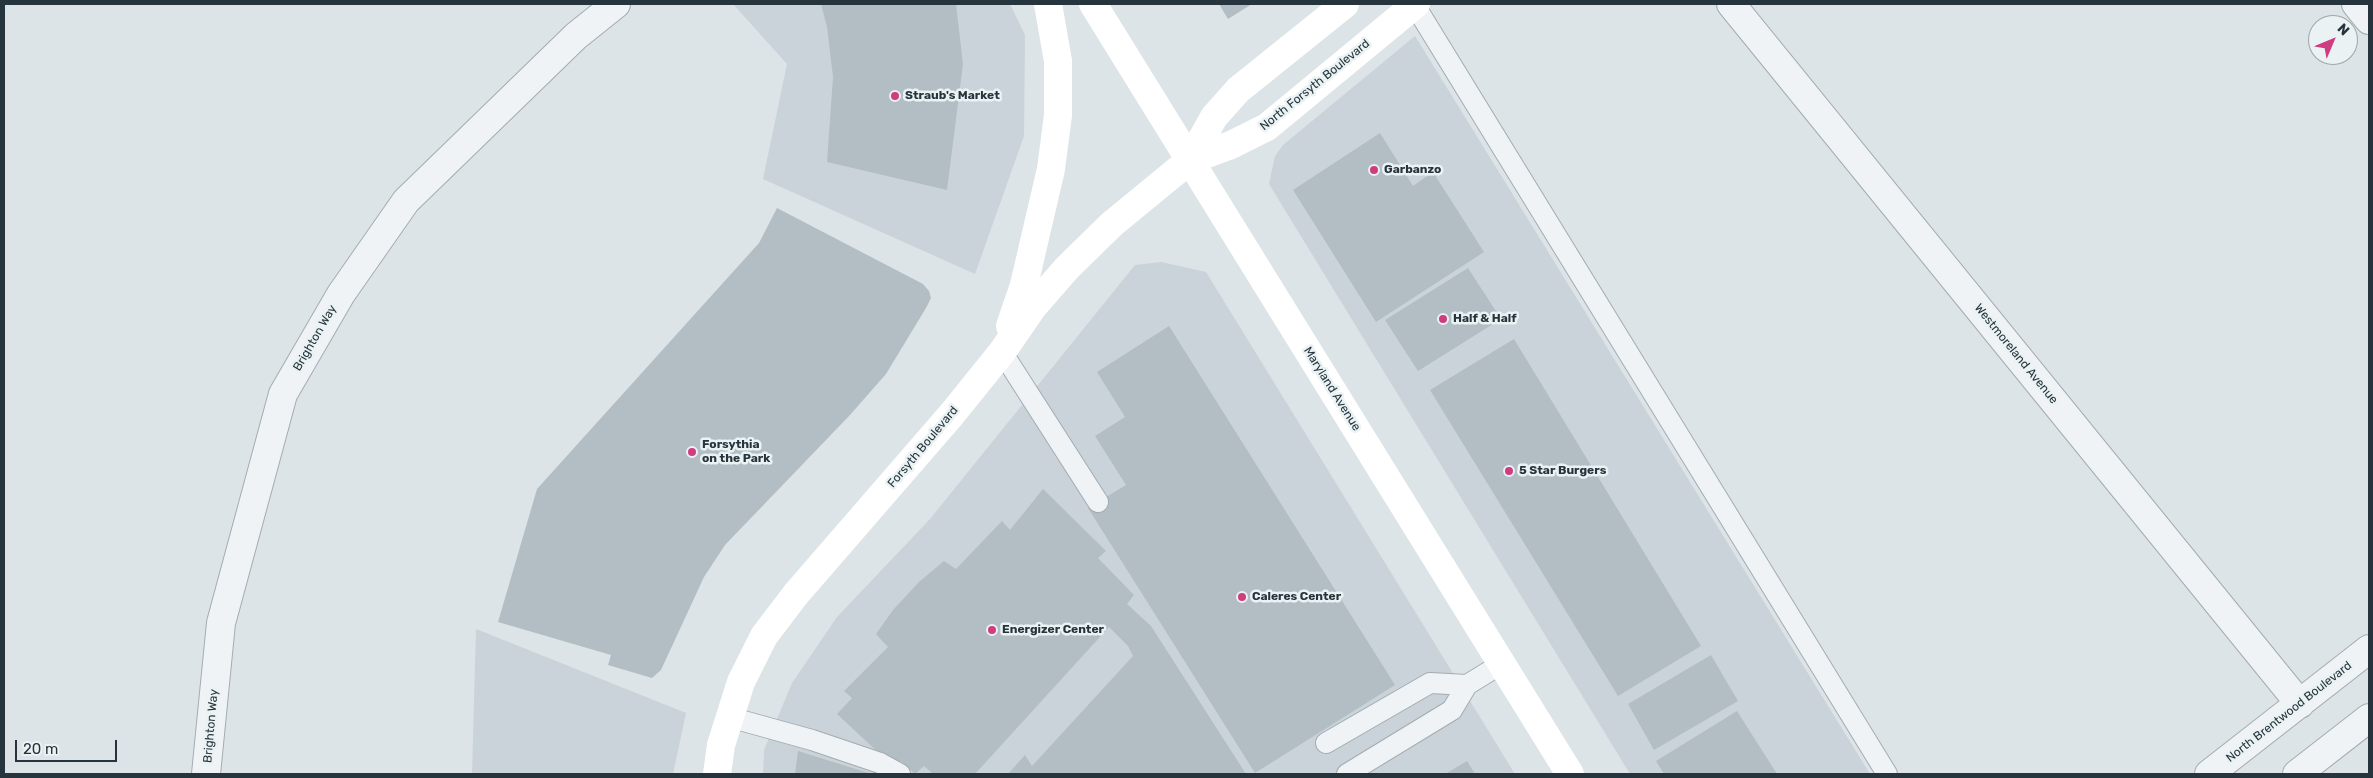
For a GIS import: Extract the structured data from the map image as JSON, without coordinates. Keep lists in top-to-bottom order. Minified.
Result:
{"streets":{"main road":["North Forsyth Boulevard","Maryland Avenue","Forsyth Boulevard"],"street":["Brighton Way","Westmoreland Avenue","North Brentwood Boulevard"]},"crossings":[["North Forsyth Boulevard","Maryland Avenue"],["North Forsyth Boulevard","Forsyth Boulevard"],["Westmoreland Avenue","North Brentwood Boulevard"],["Maryland Avenue","Forsyth Boulevard"]],"places":["Straub's Market","Garbanzo","Half & Half","Forsythia on the Park","5 Star Burgers","Caleres Center","Energizer Center"],"scale_bar":"20 m","north":"top right"}
